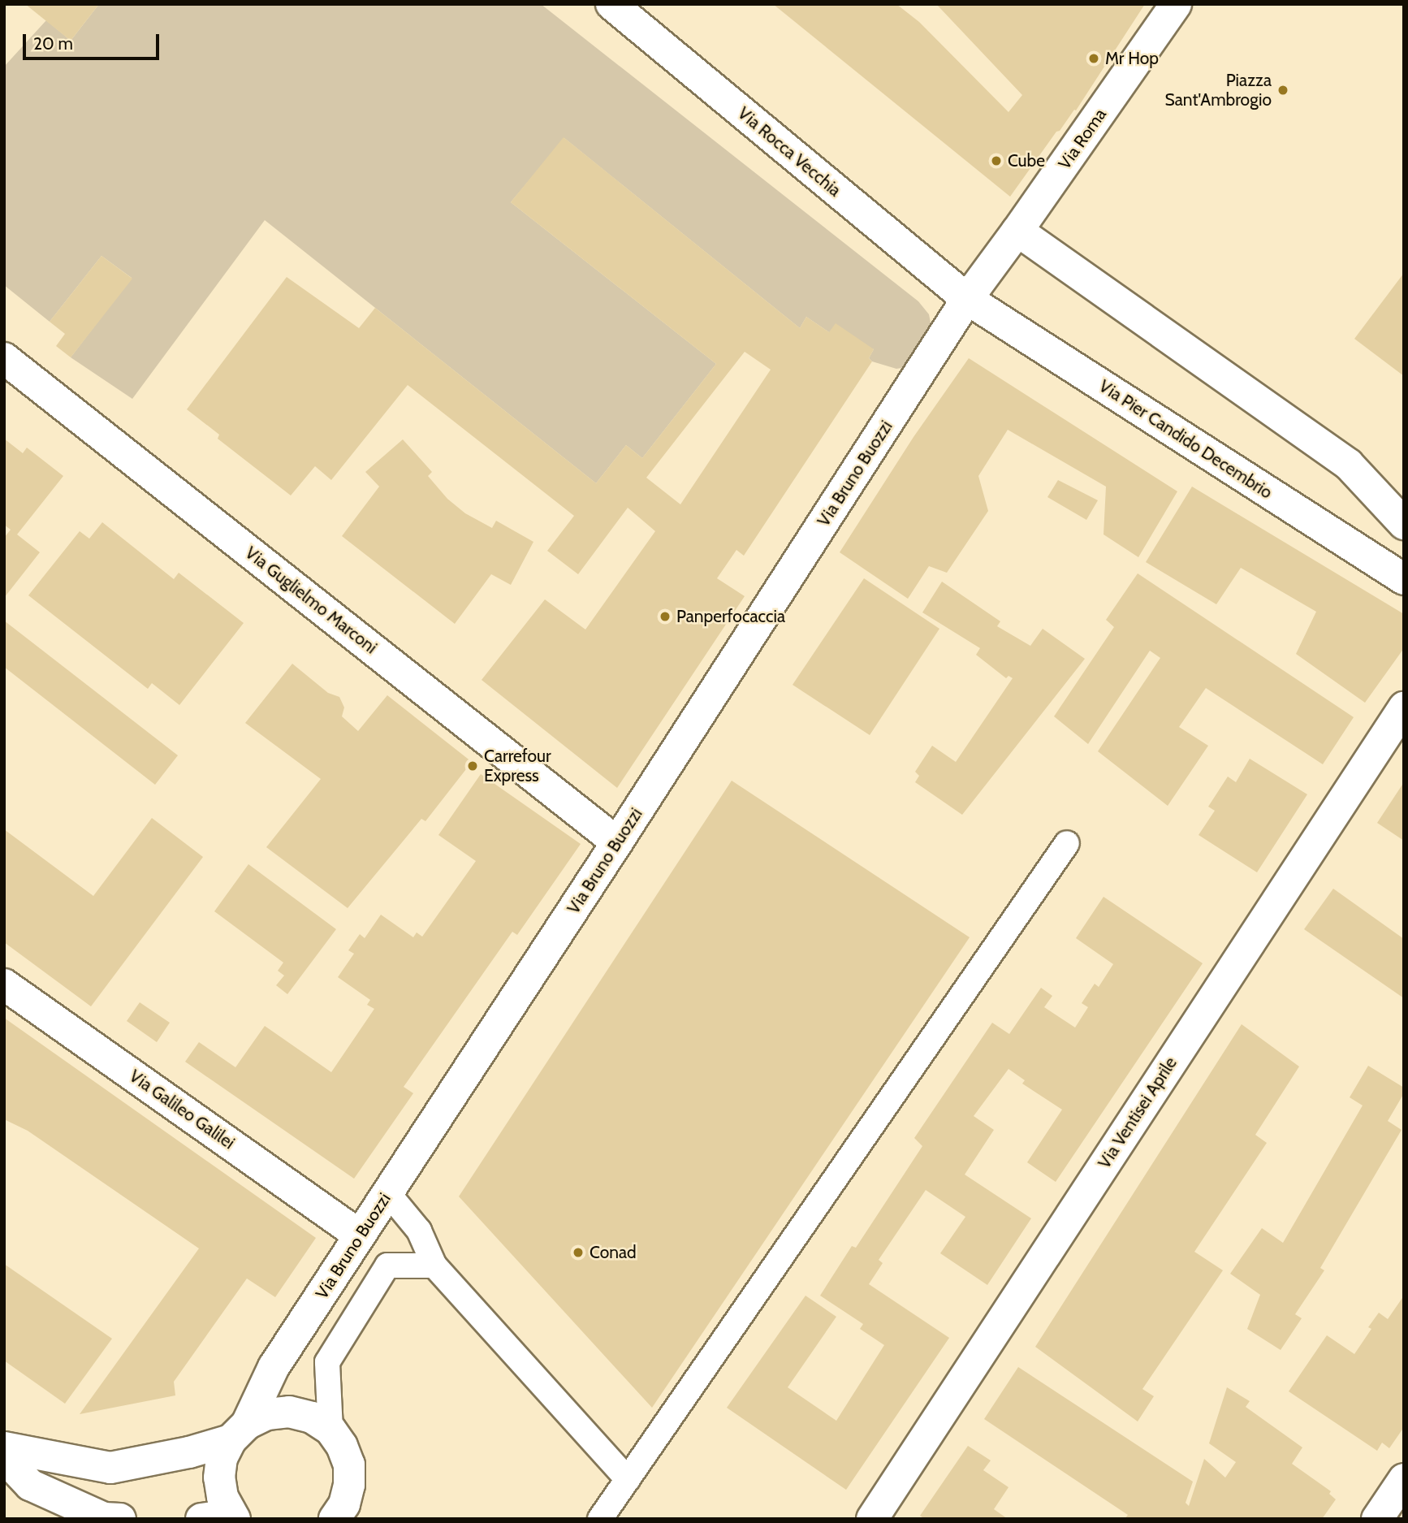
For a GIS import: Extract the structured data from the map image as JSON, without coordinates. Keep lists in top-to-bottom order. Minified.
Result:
{"streets":{"street":["Via Roma","Via Rocca Vecchia","Via Pier Candido Decembrio","Via Bruno Buozzi","Via Guglielmo Marconi","Via Galileo Galilei","Via Ventisei Aprile"]},"crossings":[["Via Roma","Via Rocca Vecchia"],["Via Roma","Via Pier Candido Decembrio"],["Via Roma","Via Bruno Buozzi"],["Via Rocca Vecchia","Via Pier Candido Decembrio"],["Via Rocca Vecchia","Via Bruno Buozzi"],["Via Pier Candido Decembrio","Via Bruno Buozzi"],["Via Bruno Buozzi","Via Guglielmo Marconi"],["Via Bruno Buozzi","Via Galileo Galilei"]],"places":["Mr Hop","Piazza Sant'Ambrogio","Cube","Panperfocaccia","Carrefour Express","Conad"],"scale_bar":"20 m"}
